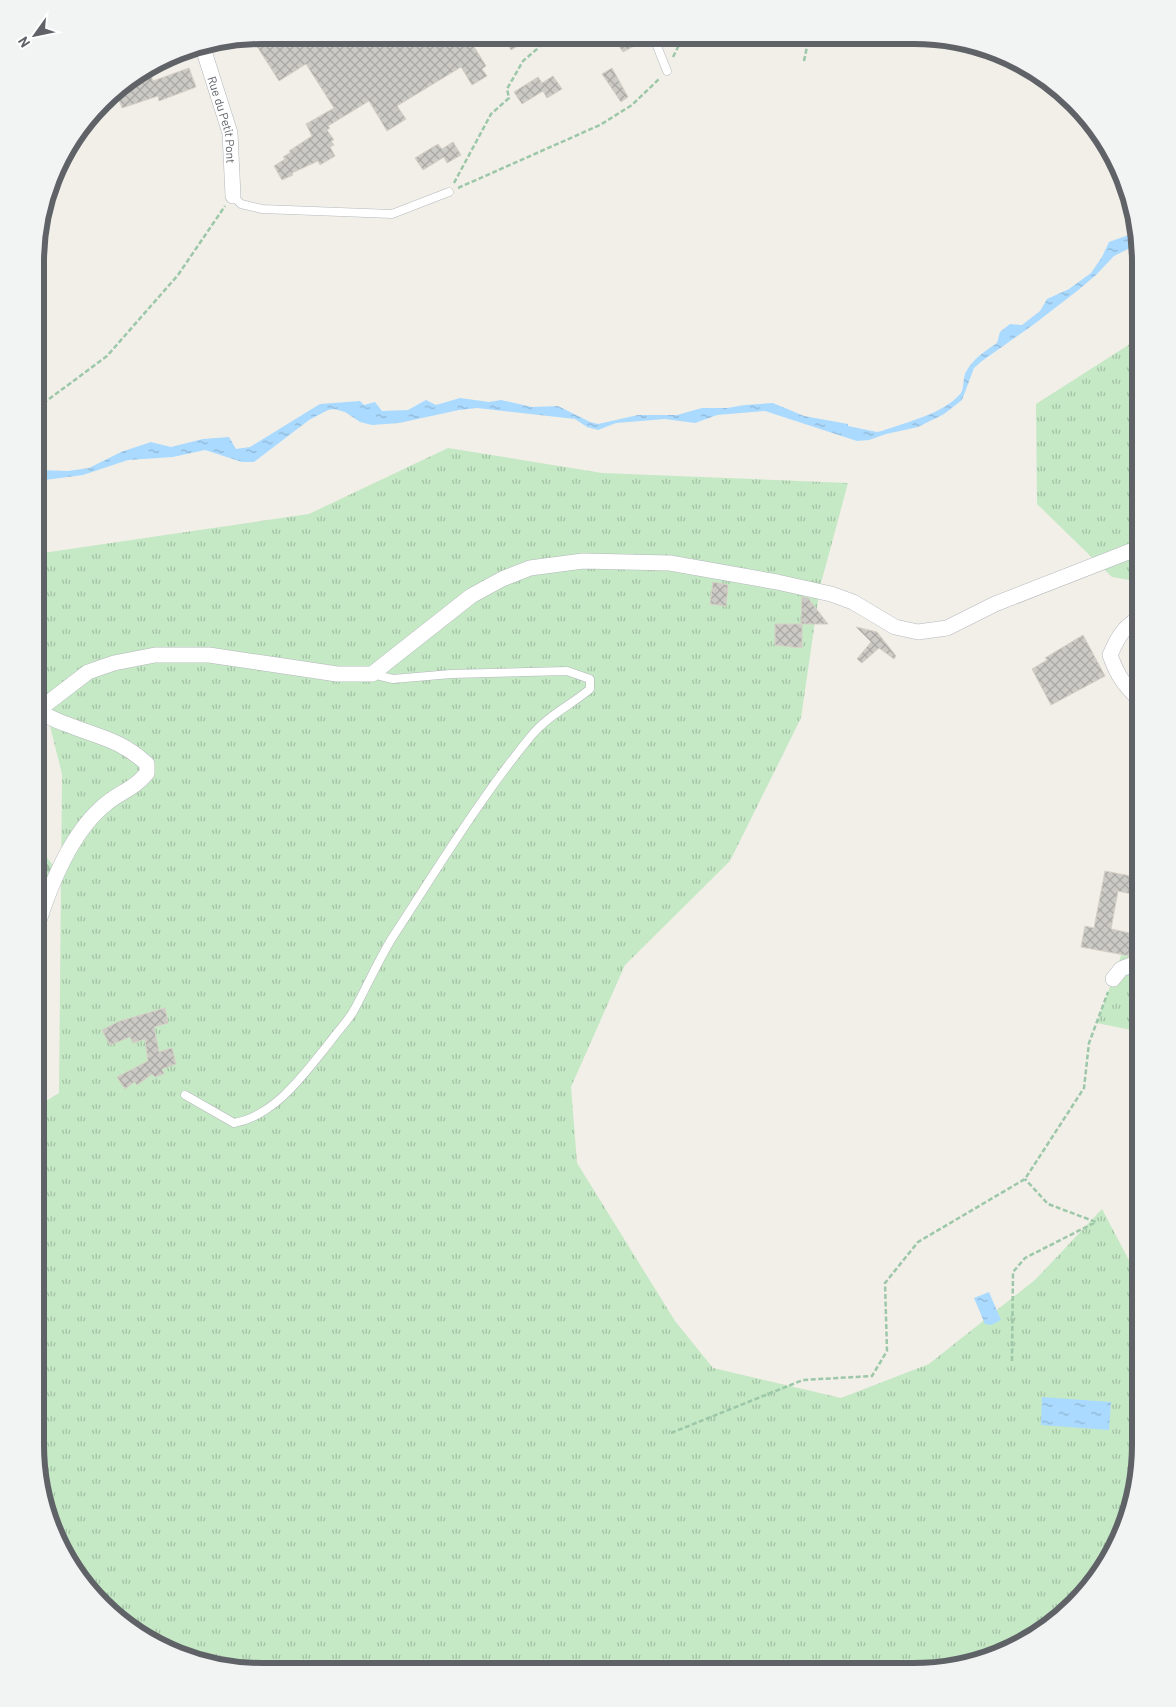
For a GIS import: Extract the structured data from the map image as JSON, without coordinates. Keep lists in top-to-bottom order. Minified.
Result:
{"streets":{"street":["Rue du Petit Pont"]},"north":"bottom left"}
